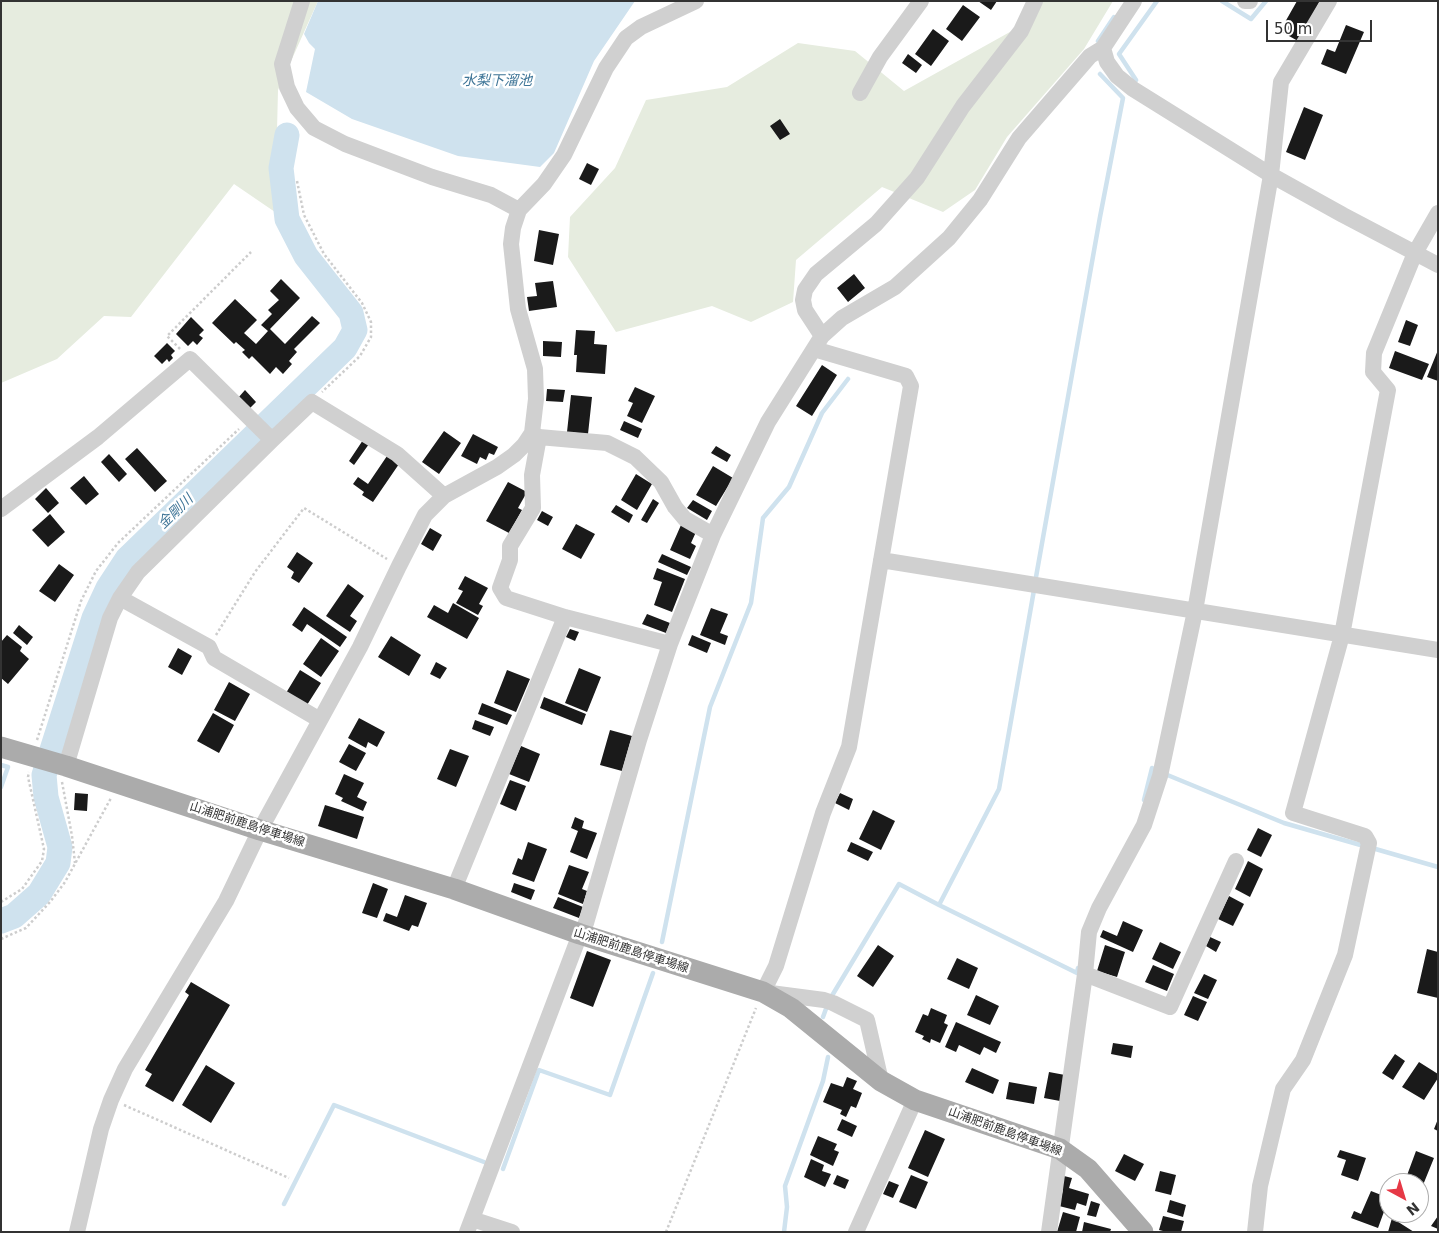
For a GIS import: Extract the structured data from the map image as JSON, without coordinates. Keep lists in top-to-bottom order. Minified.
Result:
{"streets":{"main road":["山浦肥前鹿島停車場線"]},"water":["水梨下溜池","金剛川"],"scale_bar":"50 m","north":"bottom right"}
